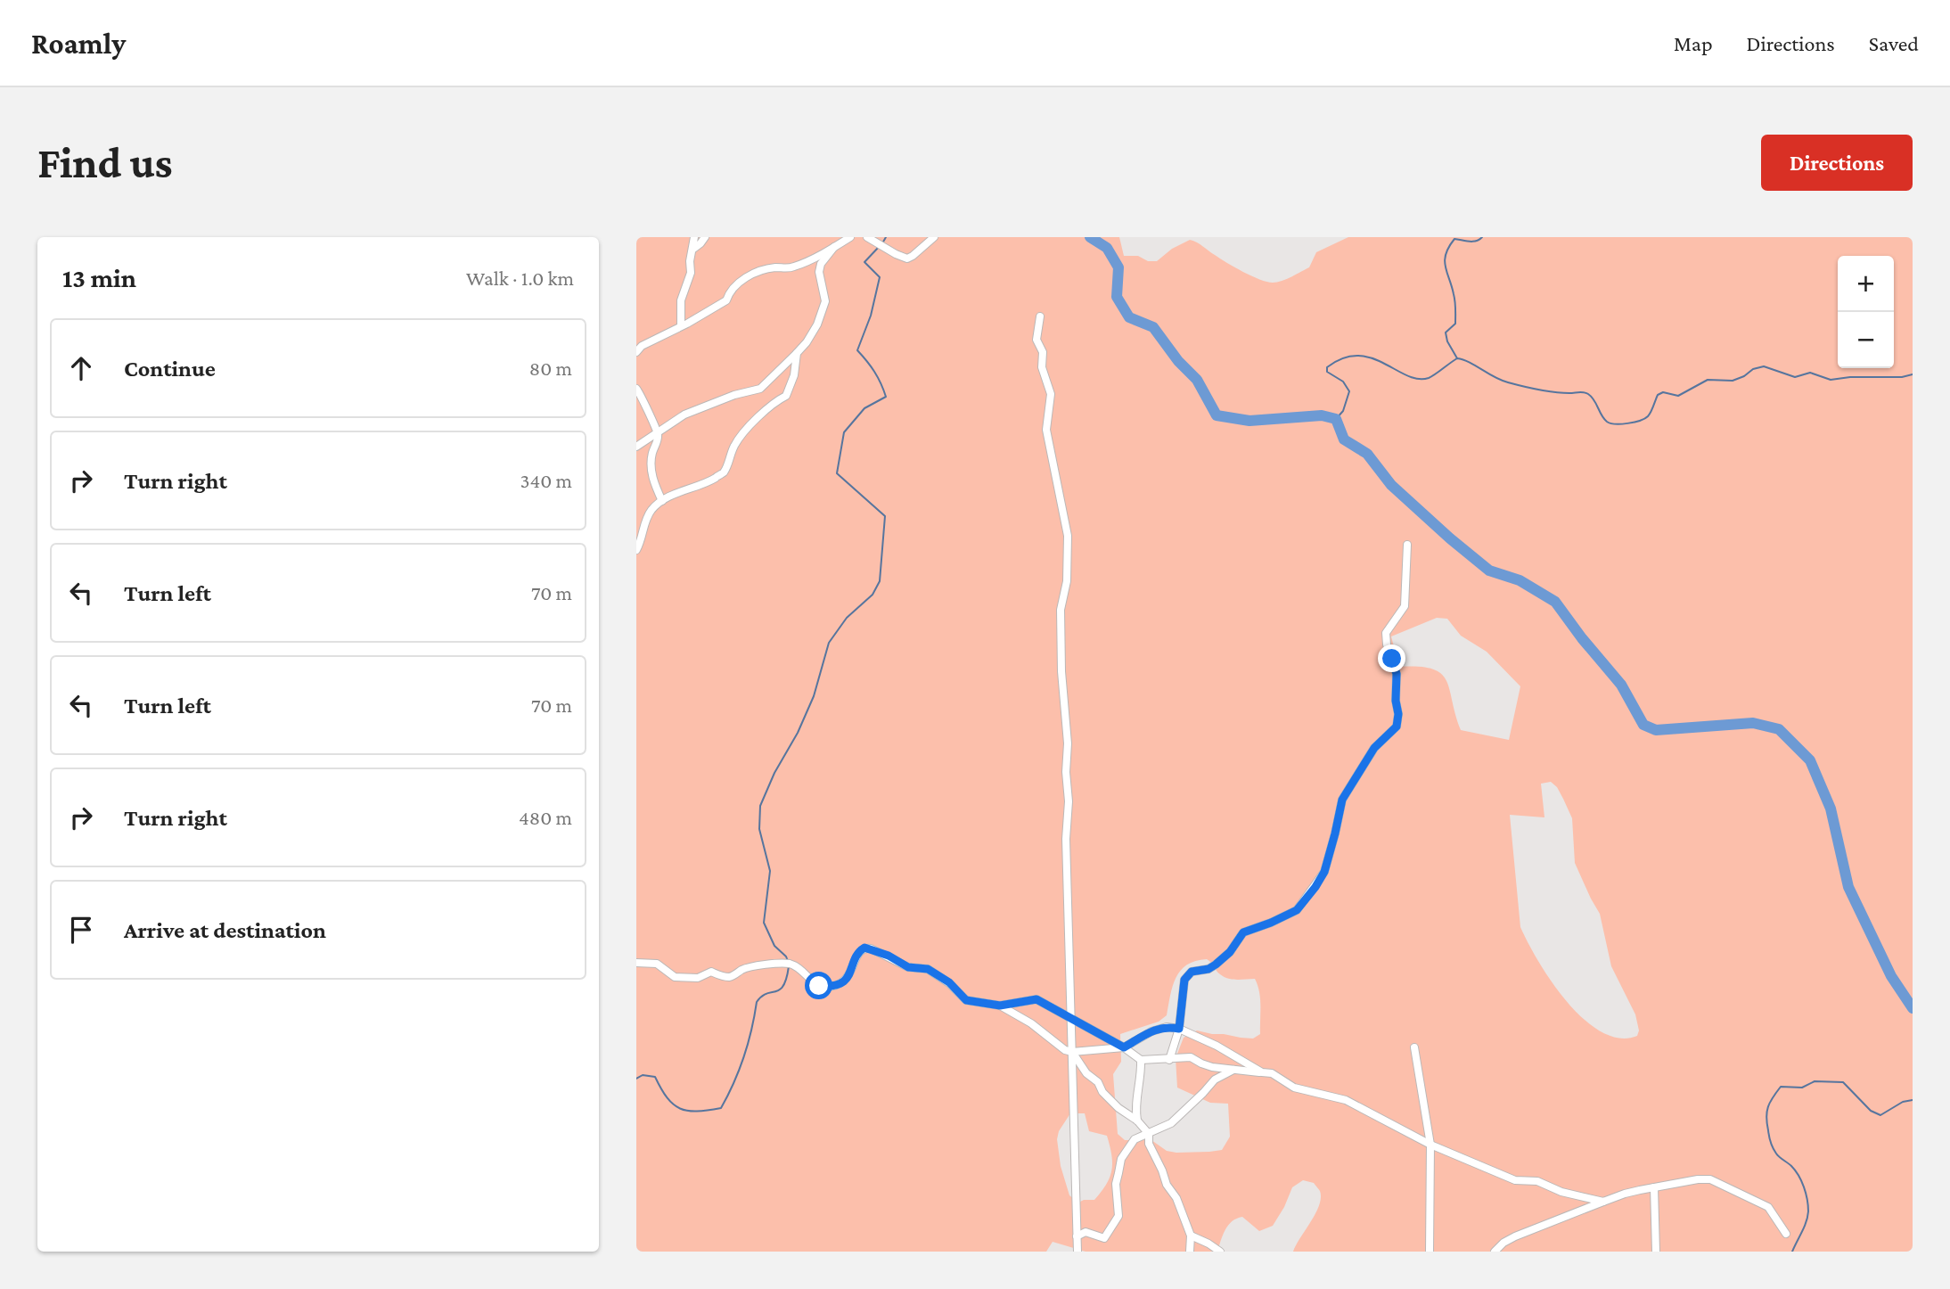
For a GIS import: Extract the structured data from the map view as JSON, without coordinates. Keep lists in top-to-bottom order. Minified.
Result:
{"page":{"header":"Roamly","nav":["Map","Directions","Saved"],"buttons":"Directions","title":"Find us","heading":["13 min","Walk · 1.0 km"],"map_buttons":["+","−"],"list":[["Continue","80 m"],["Turn right","340 m"],["Turn left","70 m"],["Turn left","70 m"],["Turn right","480 m"],"Arrive at destination"]}}
